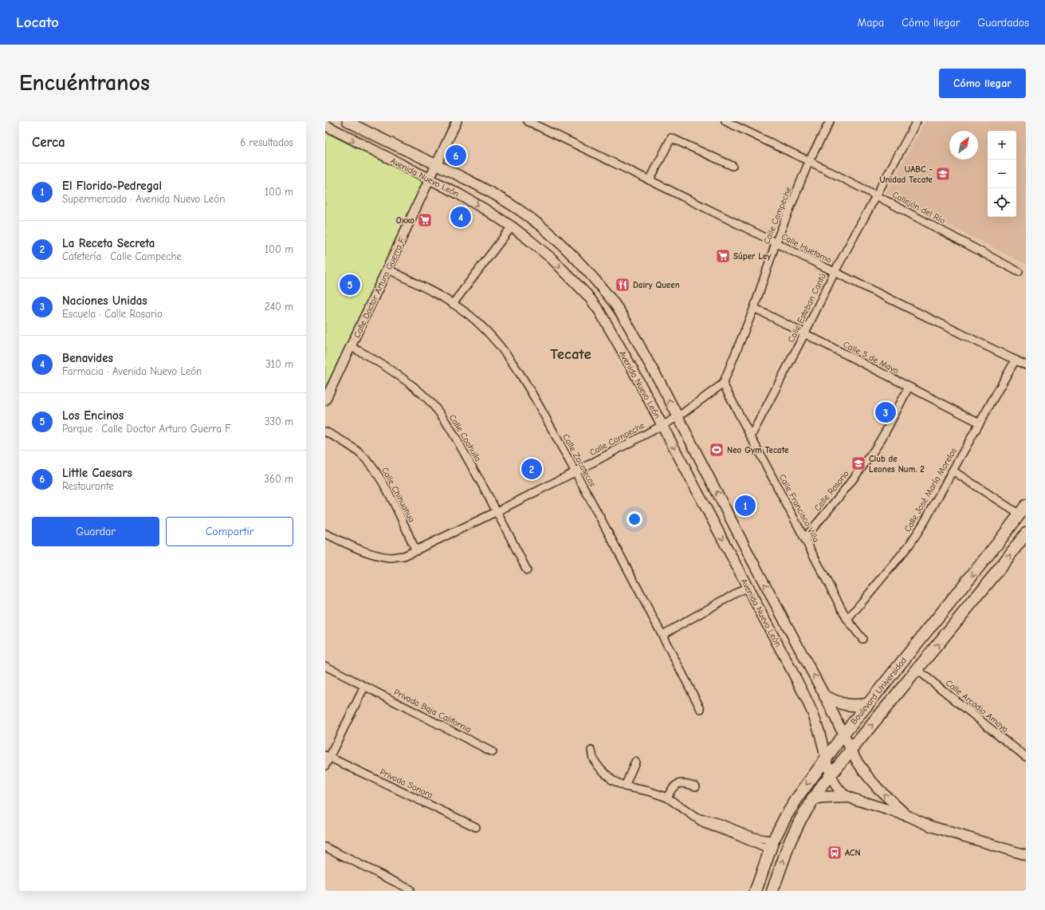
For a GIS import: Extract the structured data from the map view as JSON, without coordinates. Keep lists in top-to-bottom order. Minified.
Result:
{"streets":{"main road":["Avenida Nuevo León","Boulevard Universidad"],"street":["Callejón del Río","Calle Campeche","Calle Huetamo","Calle Doctor Arturo Guerra F.","Calle Esteban Cantú","Calle 5 de Mayo","Calle Coahuila","Calle Zacatecas","Calle José María Morelos","Calle Rosario","Calle Chihuahua","Calle Francisco Villa","Calle Arcadio Amaya","Privada Baja California","Privada Sonora"]},"crossings":[["Avenida Nuevo León","Calle Campeche"],["Avenida Nuevo León","Calle Doctor Arturo Guerra F."],["Avenida Nuevo León","Boulevard Universidad"],["Callejón del Río","Calle Campeche"],["Callejón del Río","Calle Esteban Cantú"],["Calle Campeche","Calle Huetamo"],["Calle Campeche","Calle 5 de Mayo"],["Calle Campeche","Calle Coahuila"],["Calle Campeche","Calle Zacatecas"],["Calle Campeche","Calle Chihuahua"],["Calle Campeche","Calle Francisco Villa"],["Calle Huetamo","Calle Esteban Cantú"],["Calle Huetamo","Calle José María Morelos"],["Calle Doctor Arturo Guerra F.","Calle Coahuila"],["Calle Doctor Arturo Guerra F.","Calle Zacatecas"],["Calle Esteban Cantú","Calle 5 de Mayo"],["Calle Esteban Cantú","Calle Francisco Villa"],["Calle 5 de Mayo","Calle José María Morelos"],["Calle 5 de Mayo","Calle Rosario"],["Calle José María Morelos","Calle Francisco Villa"],["Calle Rosario","Calle Francisco Villa"],["Boulevard Universidad","Calle Arcadio Amaya"]],"districts":["Tecate"],"places":{"school or university":["UABC - Unidad Tecate","Club de Leones Num. 2"],"supermarket":["Oxxo","Súper Ley"],"restaurant":["Dairy Queen"],"sports":["Neo Gym Tecate"],"bus stop":["ACN"]},"north":"top right","page":{"header":"Locato","nav":["Mapa","Cómo llegar","Guardados"],"buttons":["Cómo llegar",["Guardar","Compartir"]],"title":"Encuéntranos","heading":["Cerca","6 resultados"],"map_buttons":["+","−"],"pins":["6","4","5","3","2","1"],"list":[{"mark":"1","name":"El Florido-Pedregal","note":"Supermercado · Avenida Nuevo León","value":"100 m"},{"mark":"2","name":"La Receta Secreta","note":"Cafetería · Calle Campeche","value":"100 m"},{"mark":"3","name":"Naciones Unidas","note":"Escuela · Calle Rosario","value":"240 m"},{"mark":"4","name":"Benavides","note":"Farmacia · Avenida Nuevo León","value":"310 m"},{"mark":"5","name":"Los Encinos","note":"Parque · Calle Doctor Arturo Guerra F.","value":"330 m"},{"mark":"6","name":"Little Caesars","note":"Restaurante","value":"360 m"}]}}
